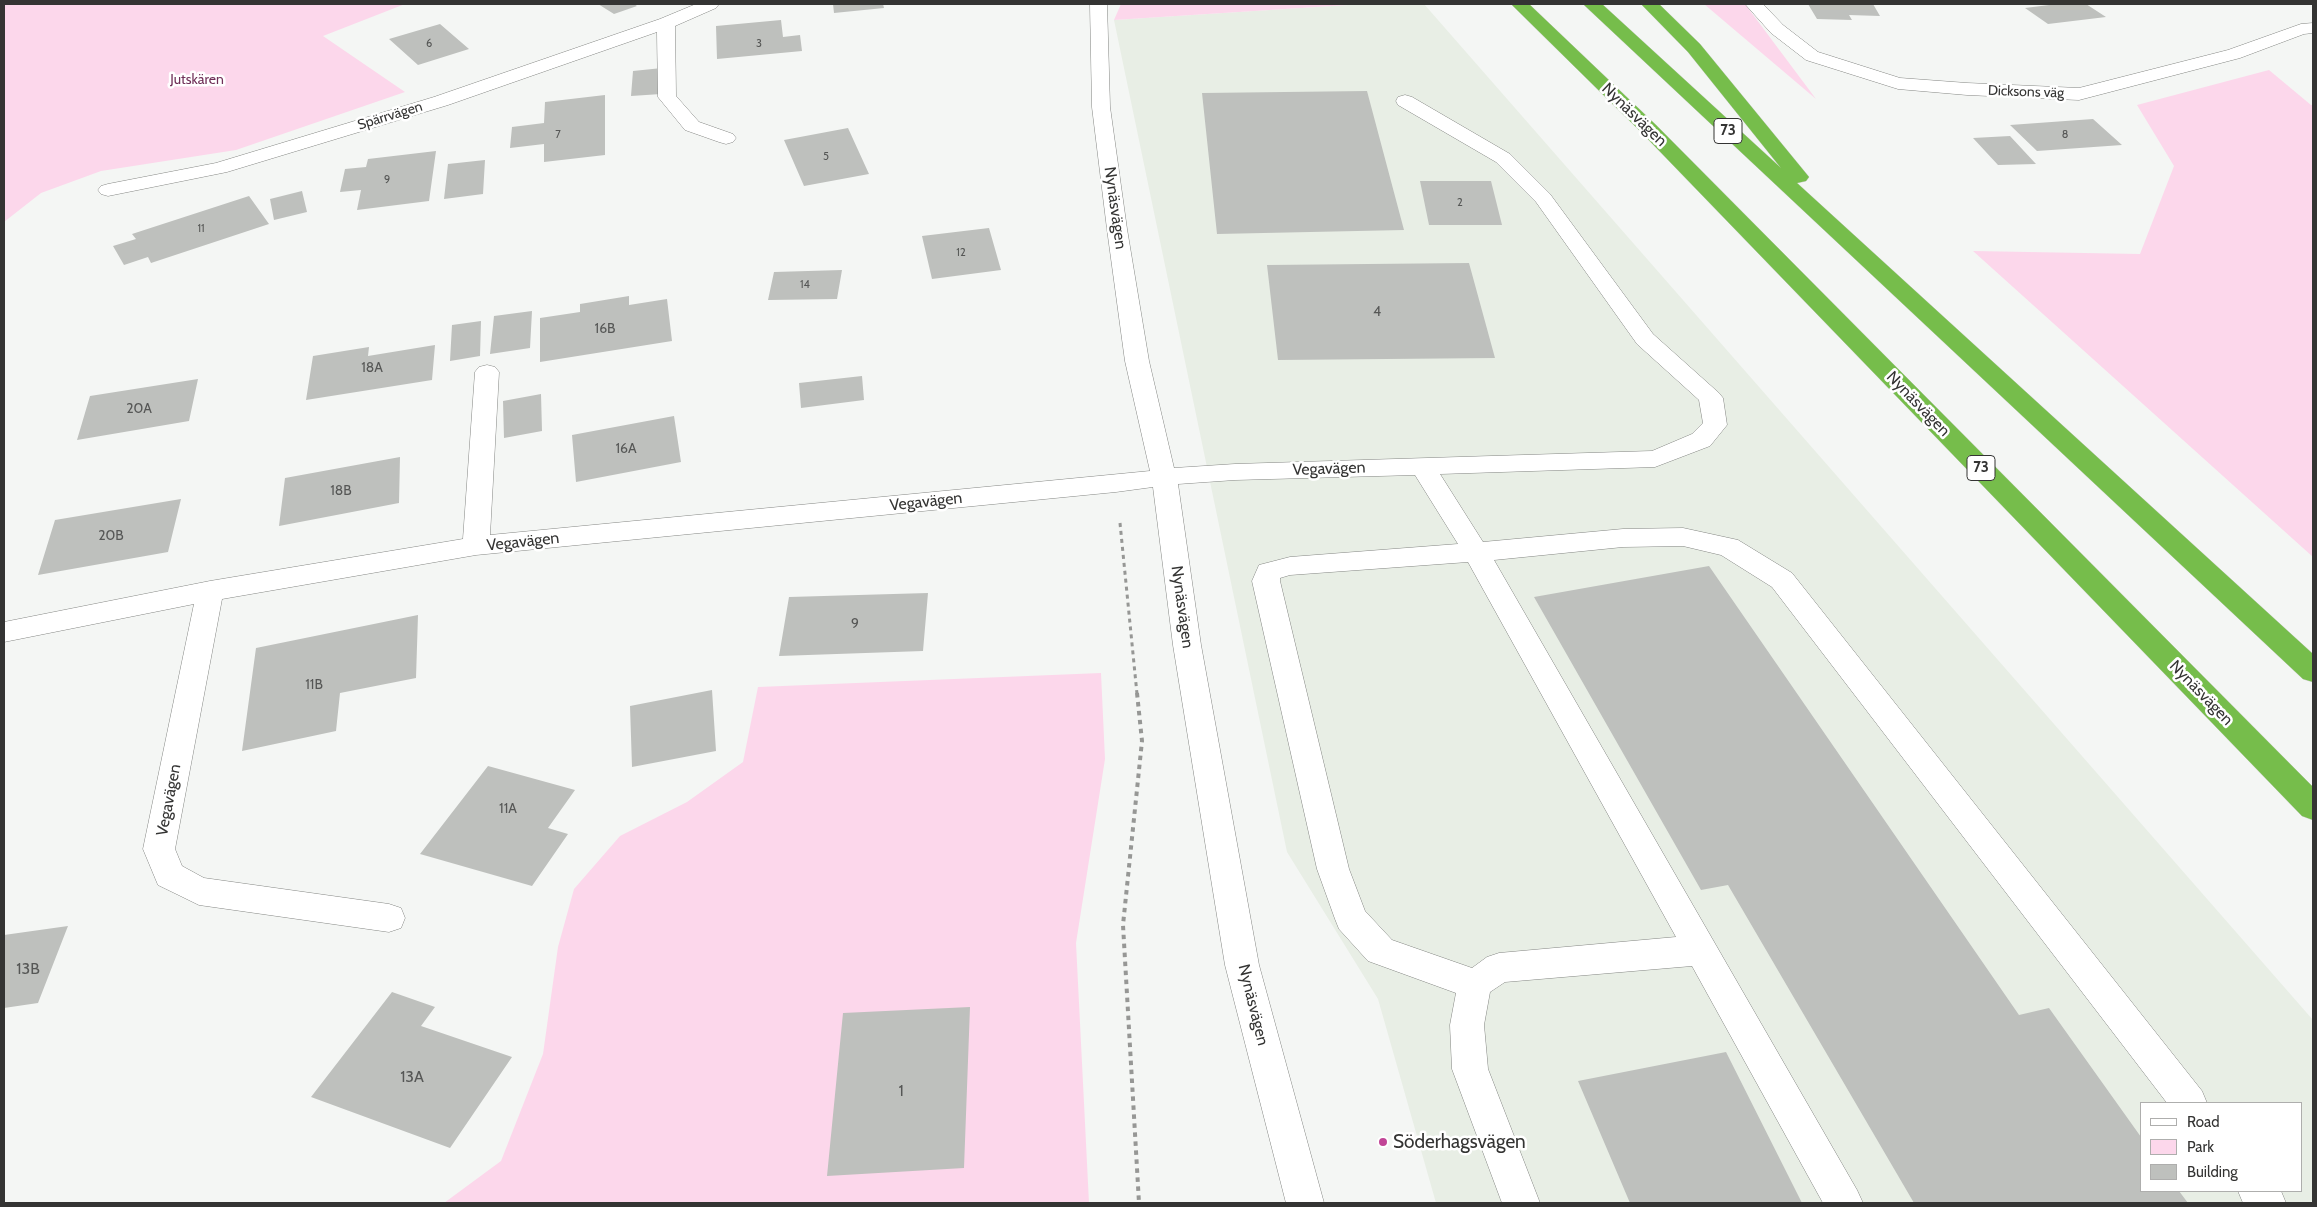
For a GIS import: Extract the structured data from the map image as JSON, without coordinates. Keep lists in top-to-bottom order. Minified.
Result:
{"streets":{"highway":["Nynäsvägen","73"],"street":["Dicksons väg","Spärrvägen","Vegavägen"]},"crossings":[["Nynäsvägen","Vegavägen"]],"parks":["Jutskären"],"places":["Söderhagsvägen"],"house_numbers":["6","3","7","8","5","9","2","11","12","14","4","16B","18A","20A","16A","18B","20B","9","11B","11A","13B","13A","1"],"legend":["Road","Park","Building"]}
